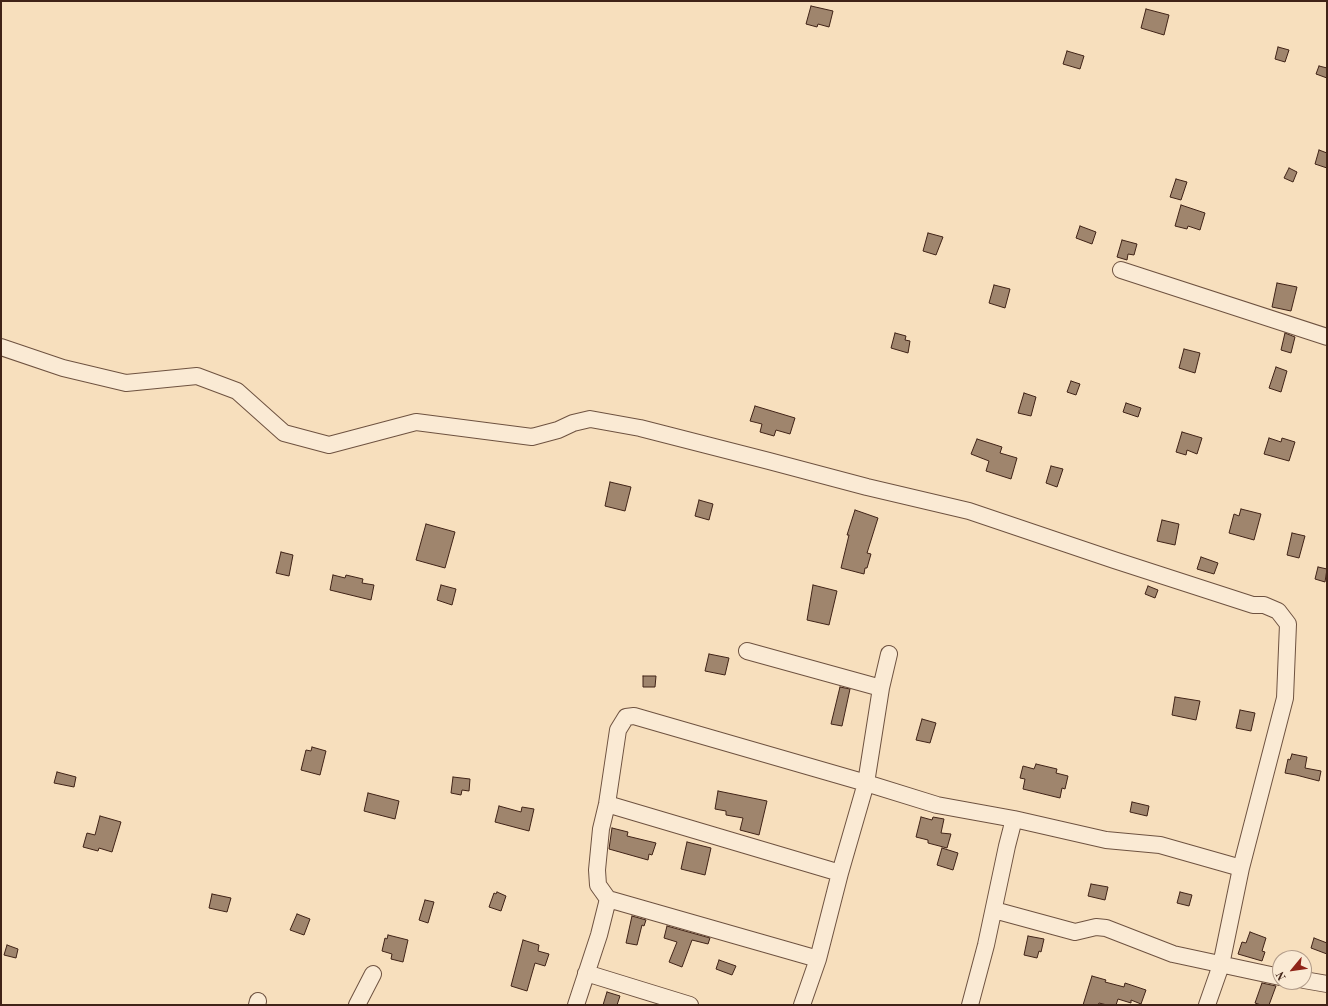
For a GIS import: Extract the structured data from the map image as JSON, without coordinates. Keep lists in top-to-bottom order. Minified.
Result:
{"north":"bottom left"}
